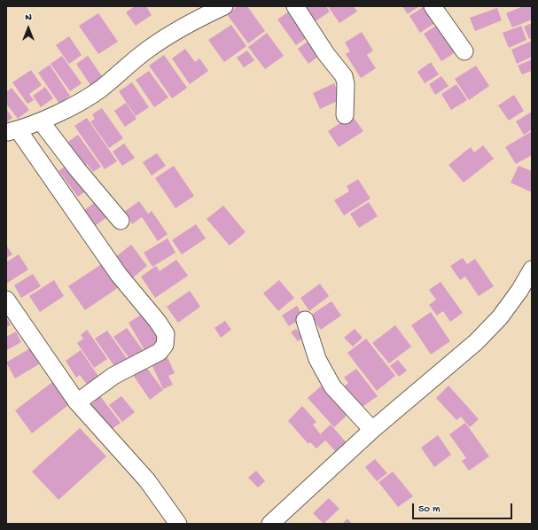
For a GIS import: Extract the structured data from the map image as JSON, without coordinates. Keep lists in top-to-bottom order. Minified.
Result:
{"scale_bar":"50 m","north":"top"}
